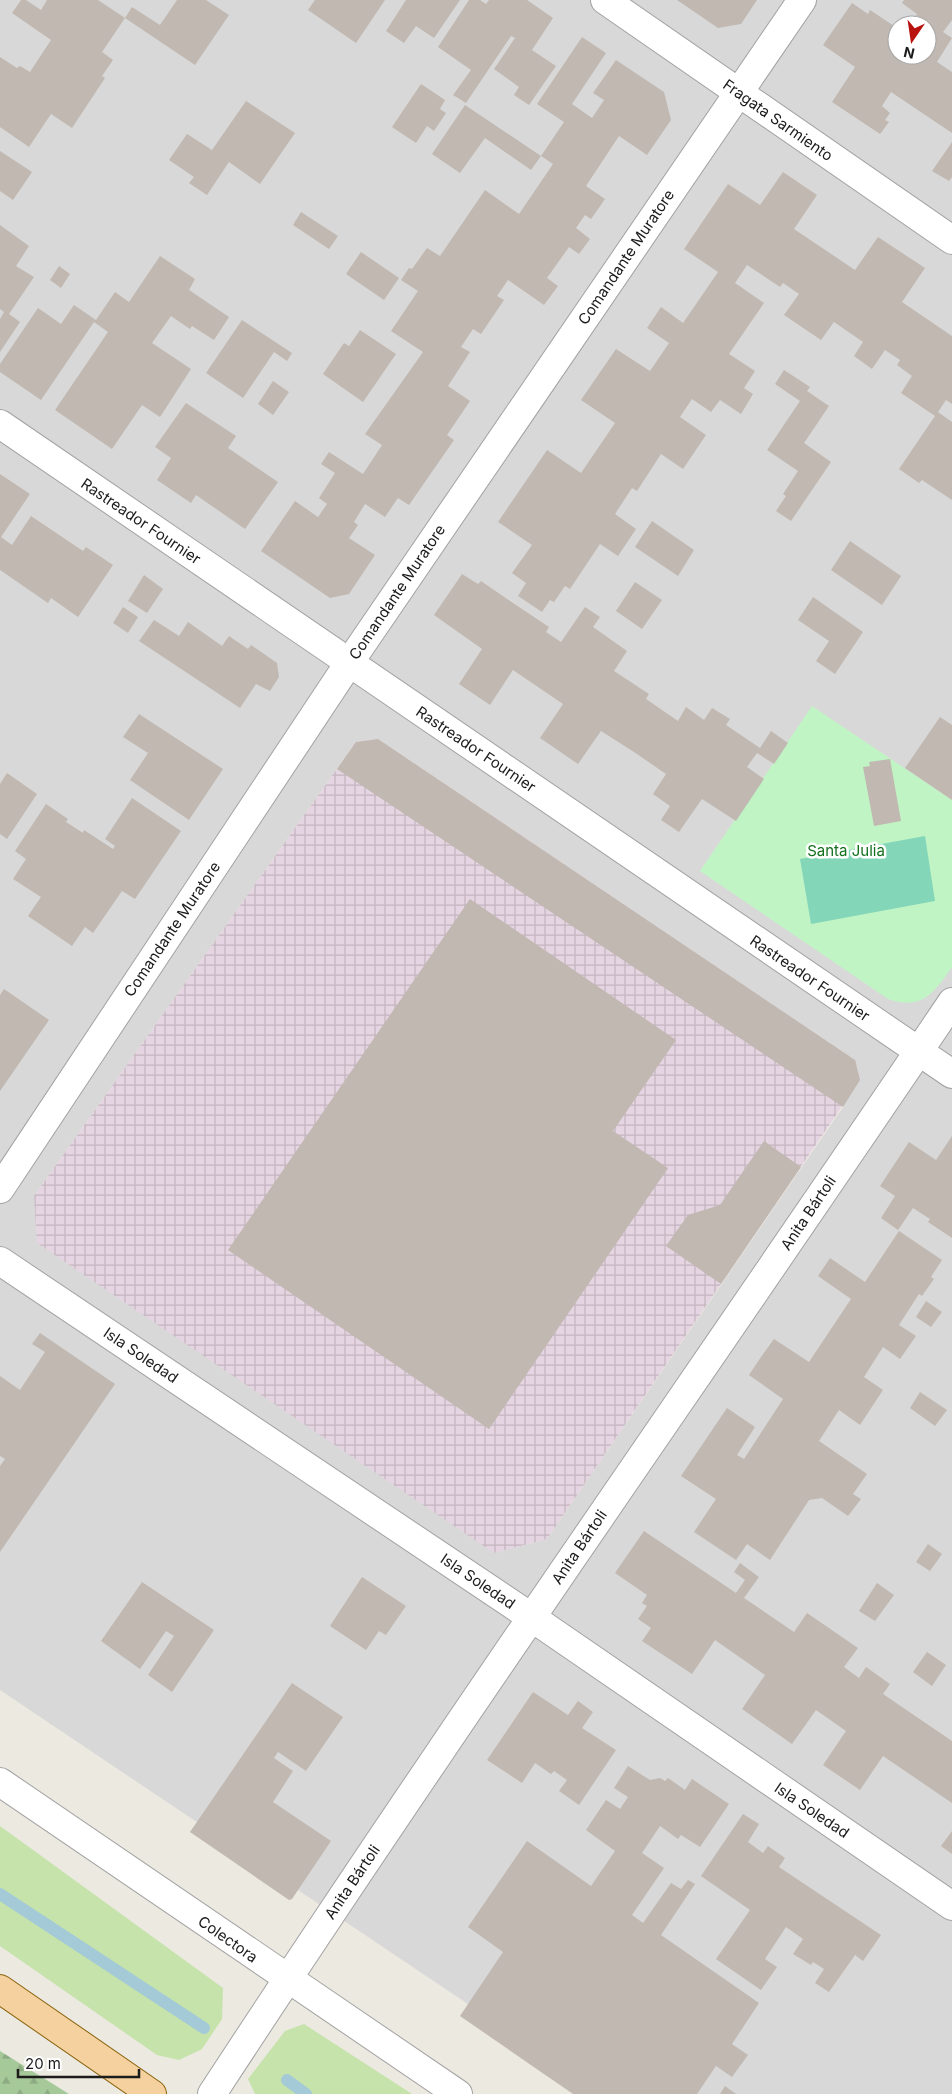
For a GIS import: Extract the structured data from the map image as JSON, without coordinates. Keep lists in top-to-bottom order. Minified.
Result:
{"streets":{"street":["Fragata Sarmiento","Comandante Muratore","Rastreador Fournier","Anita Bártoli","Isla Soledad","Colectora"]},"crossings":[["Fragata Sarmiento","Comandante Muratore"],["Comandante Muratore","Rastreador Fournier"],["Rastreador Fournier","Anita Bártoli"],["Anita Bártoli","Isla Soledad"],["Anita Bártoli","Colectora"]],"parks":["Santa Julia"],"scale_bar":"20 m","north":"bottom"}
